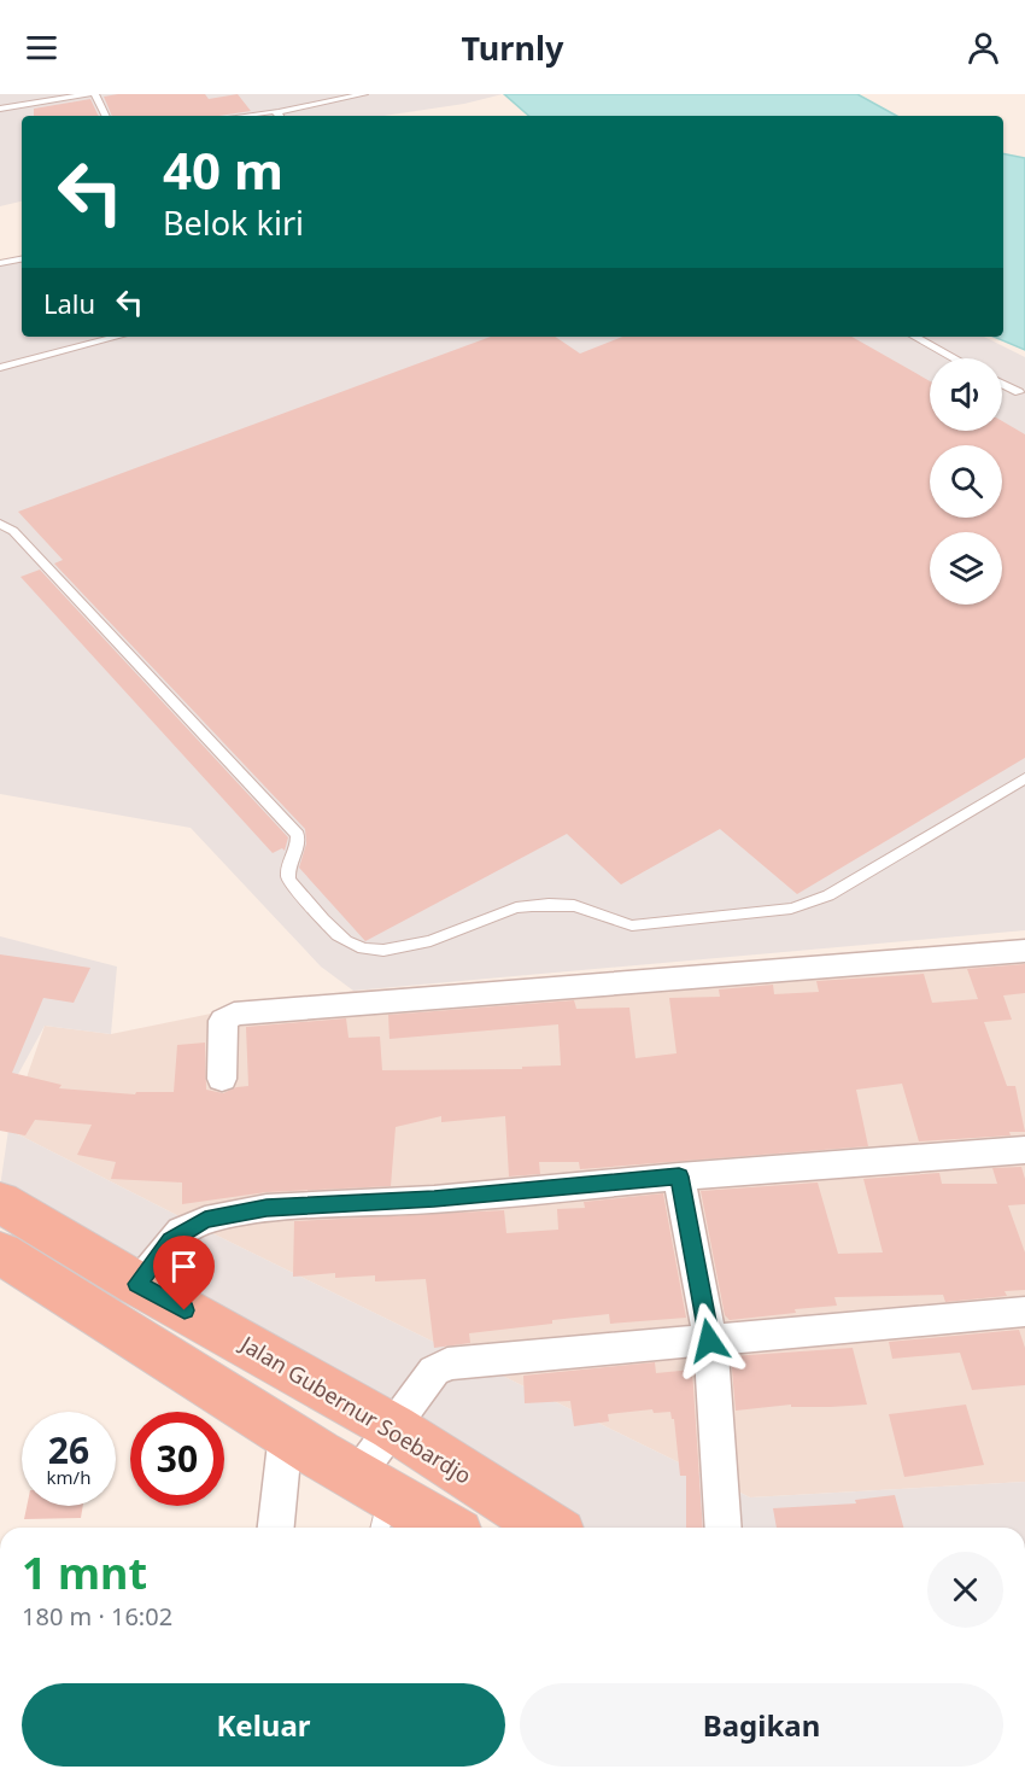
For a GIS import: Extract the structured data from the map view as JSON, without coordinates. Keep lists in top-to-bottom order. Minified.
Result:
{"streets":{"highway":["Jalan Gubernur Soebardjo"]},"page":{"header":"Turnly","turn":["40 m","Belok kiri"],"then":"Lalu","speed":"26 km/h","limit":"30","heading":["1 mnt","180 m · 16:02"],"buttons":["Keluar","Bagikan"]}}
